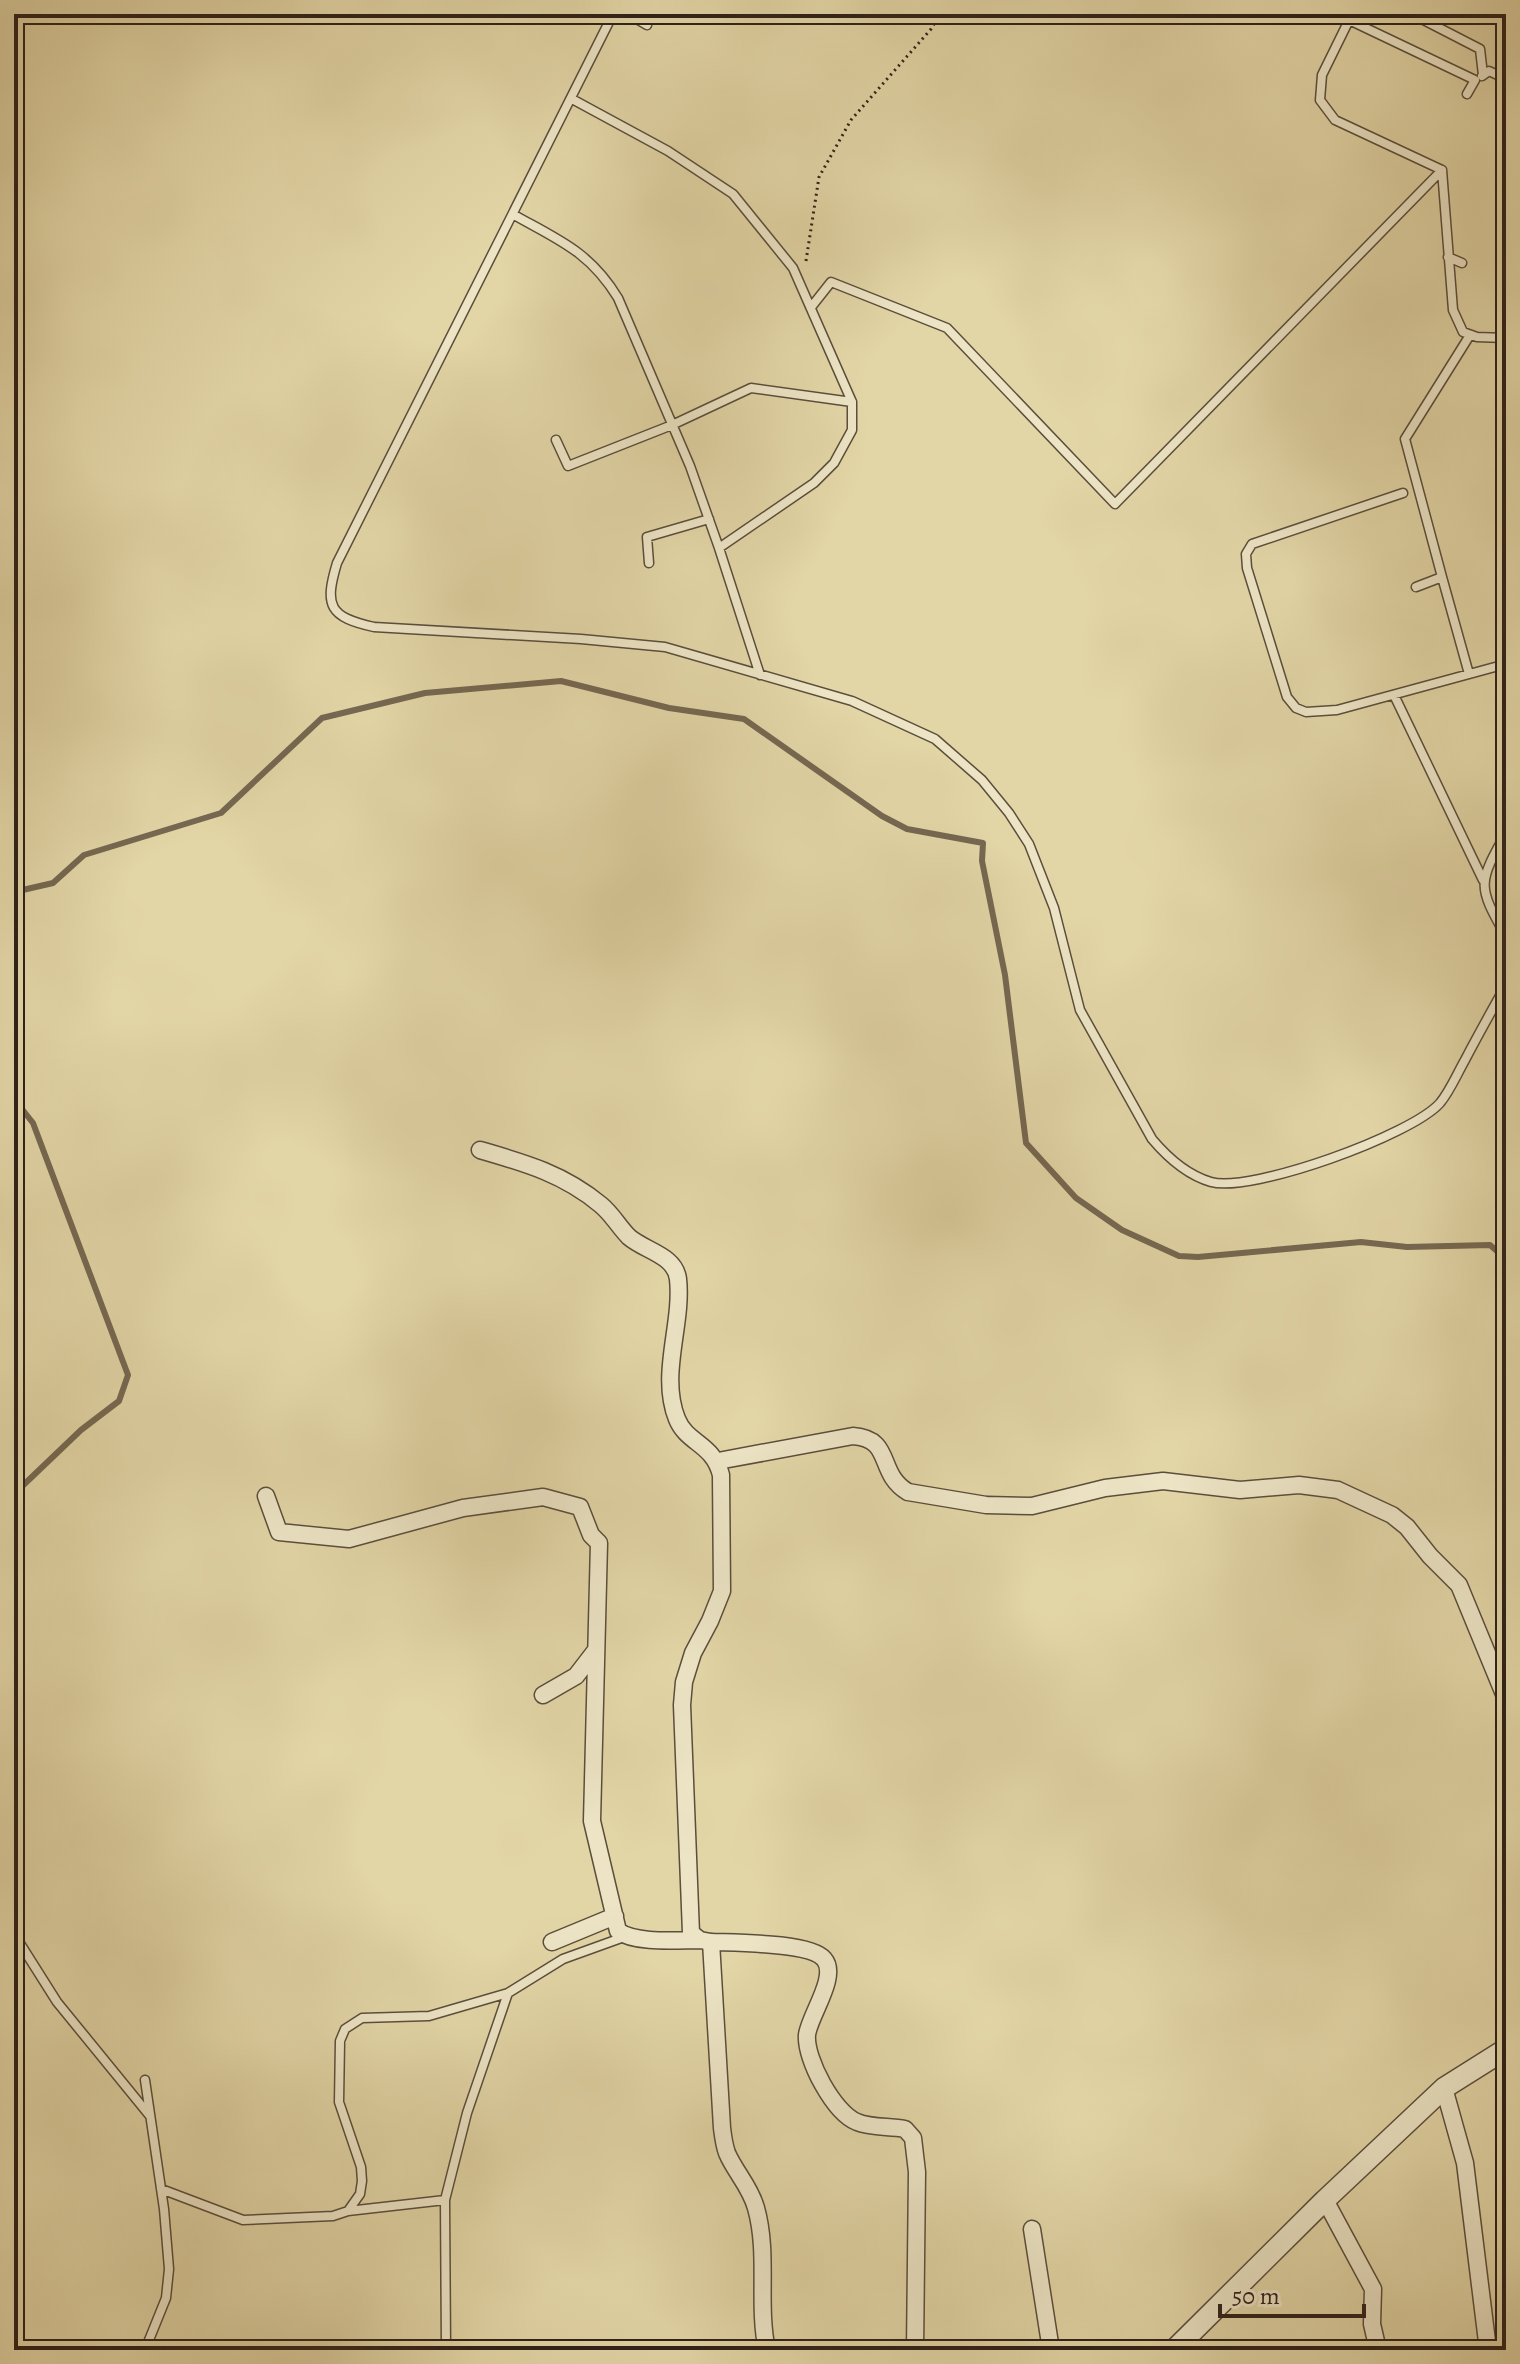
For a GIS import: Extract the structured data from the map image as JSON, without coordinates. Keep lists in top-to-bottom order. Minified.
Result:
{"scale_bar":"50 m"}
